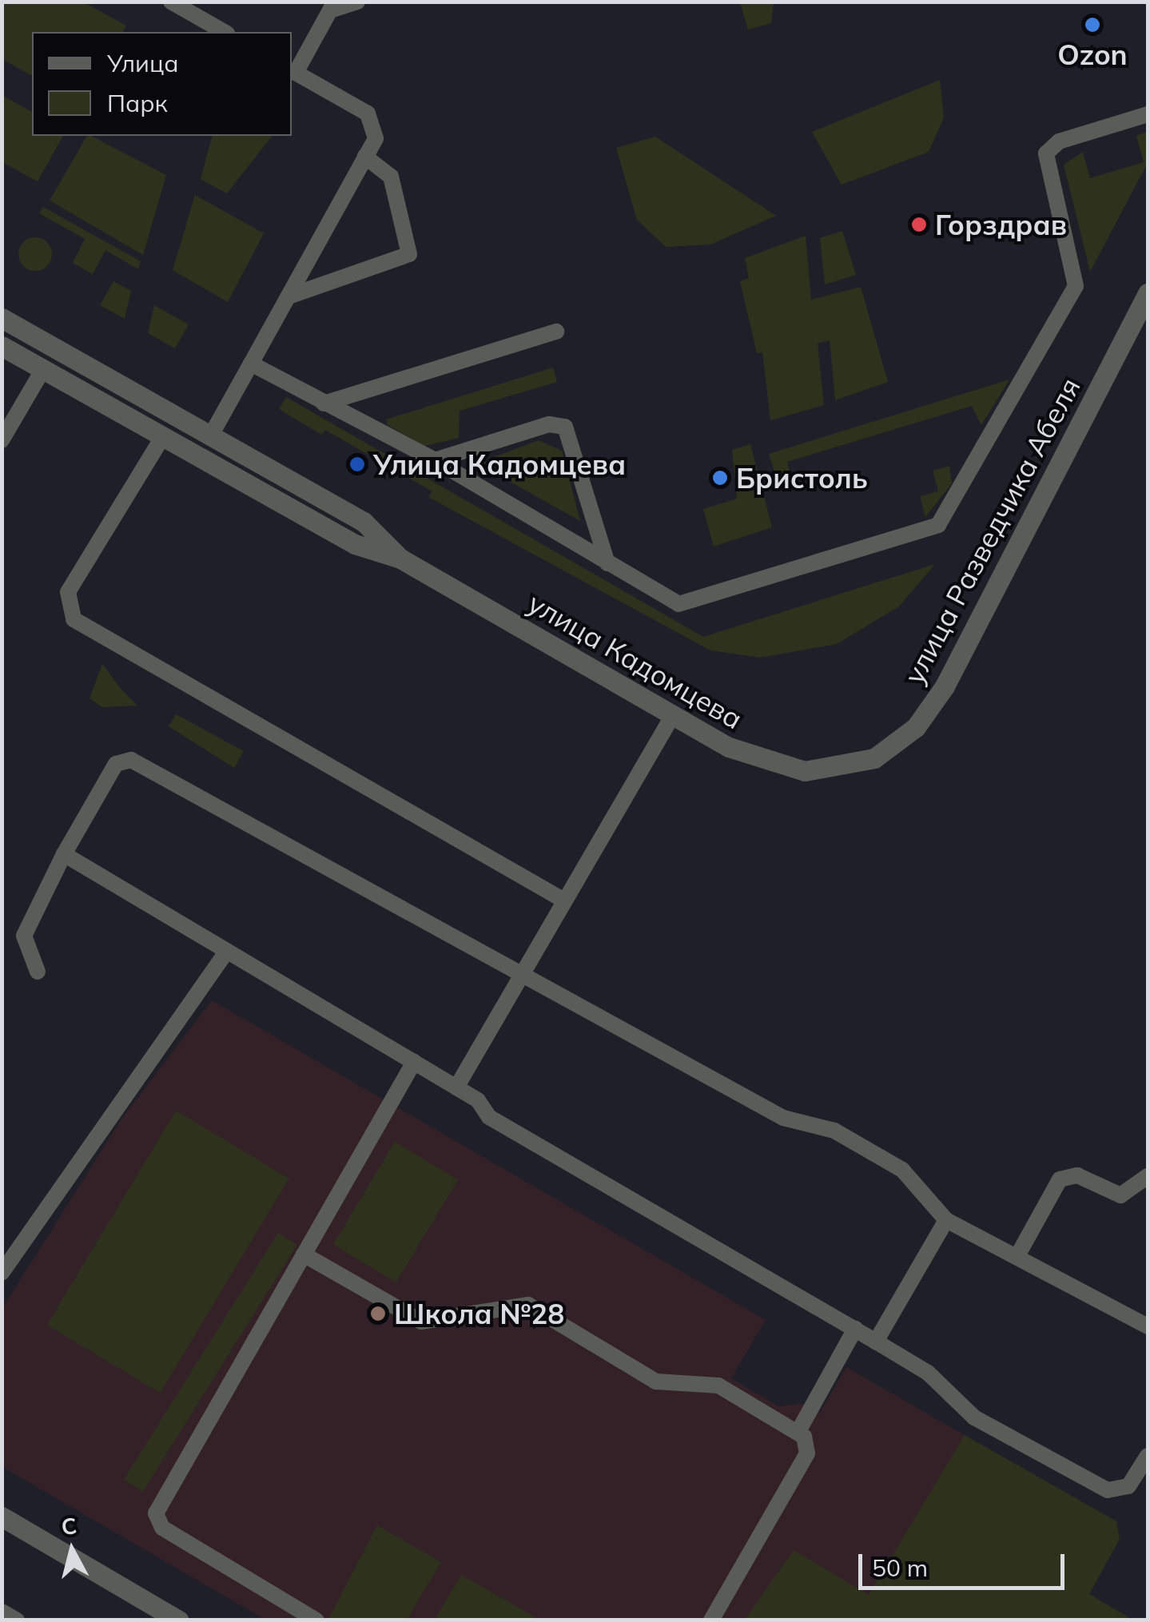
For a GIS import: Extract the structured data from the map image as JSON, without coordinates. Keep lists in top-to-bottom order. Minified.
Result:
{"streets":{"street":["улица Разведчика Абеля","улица Кадомцева"]},"crossings":[["улица Разведчика Абеля","улица Кадомцева"]],"places":["Ozon","Горздрав","Улица Кадомцева","Бристоль","Школа №28"],"legend":["Улица","Парк"],"scale_bar":"50 m","north":"top"}
